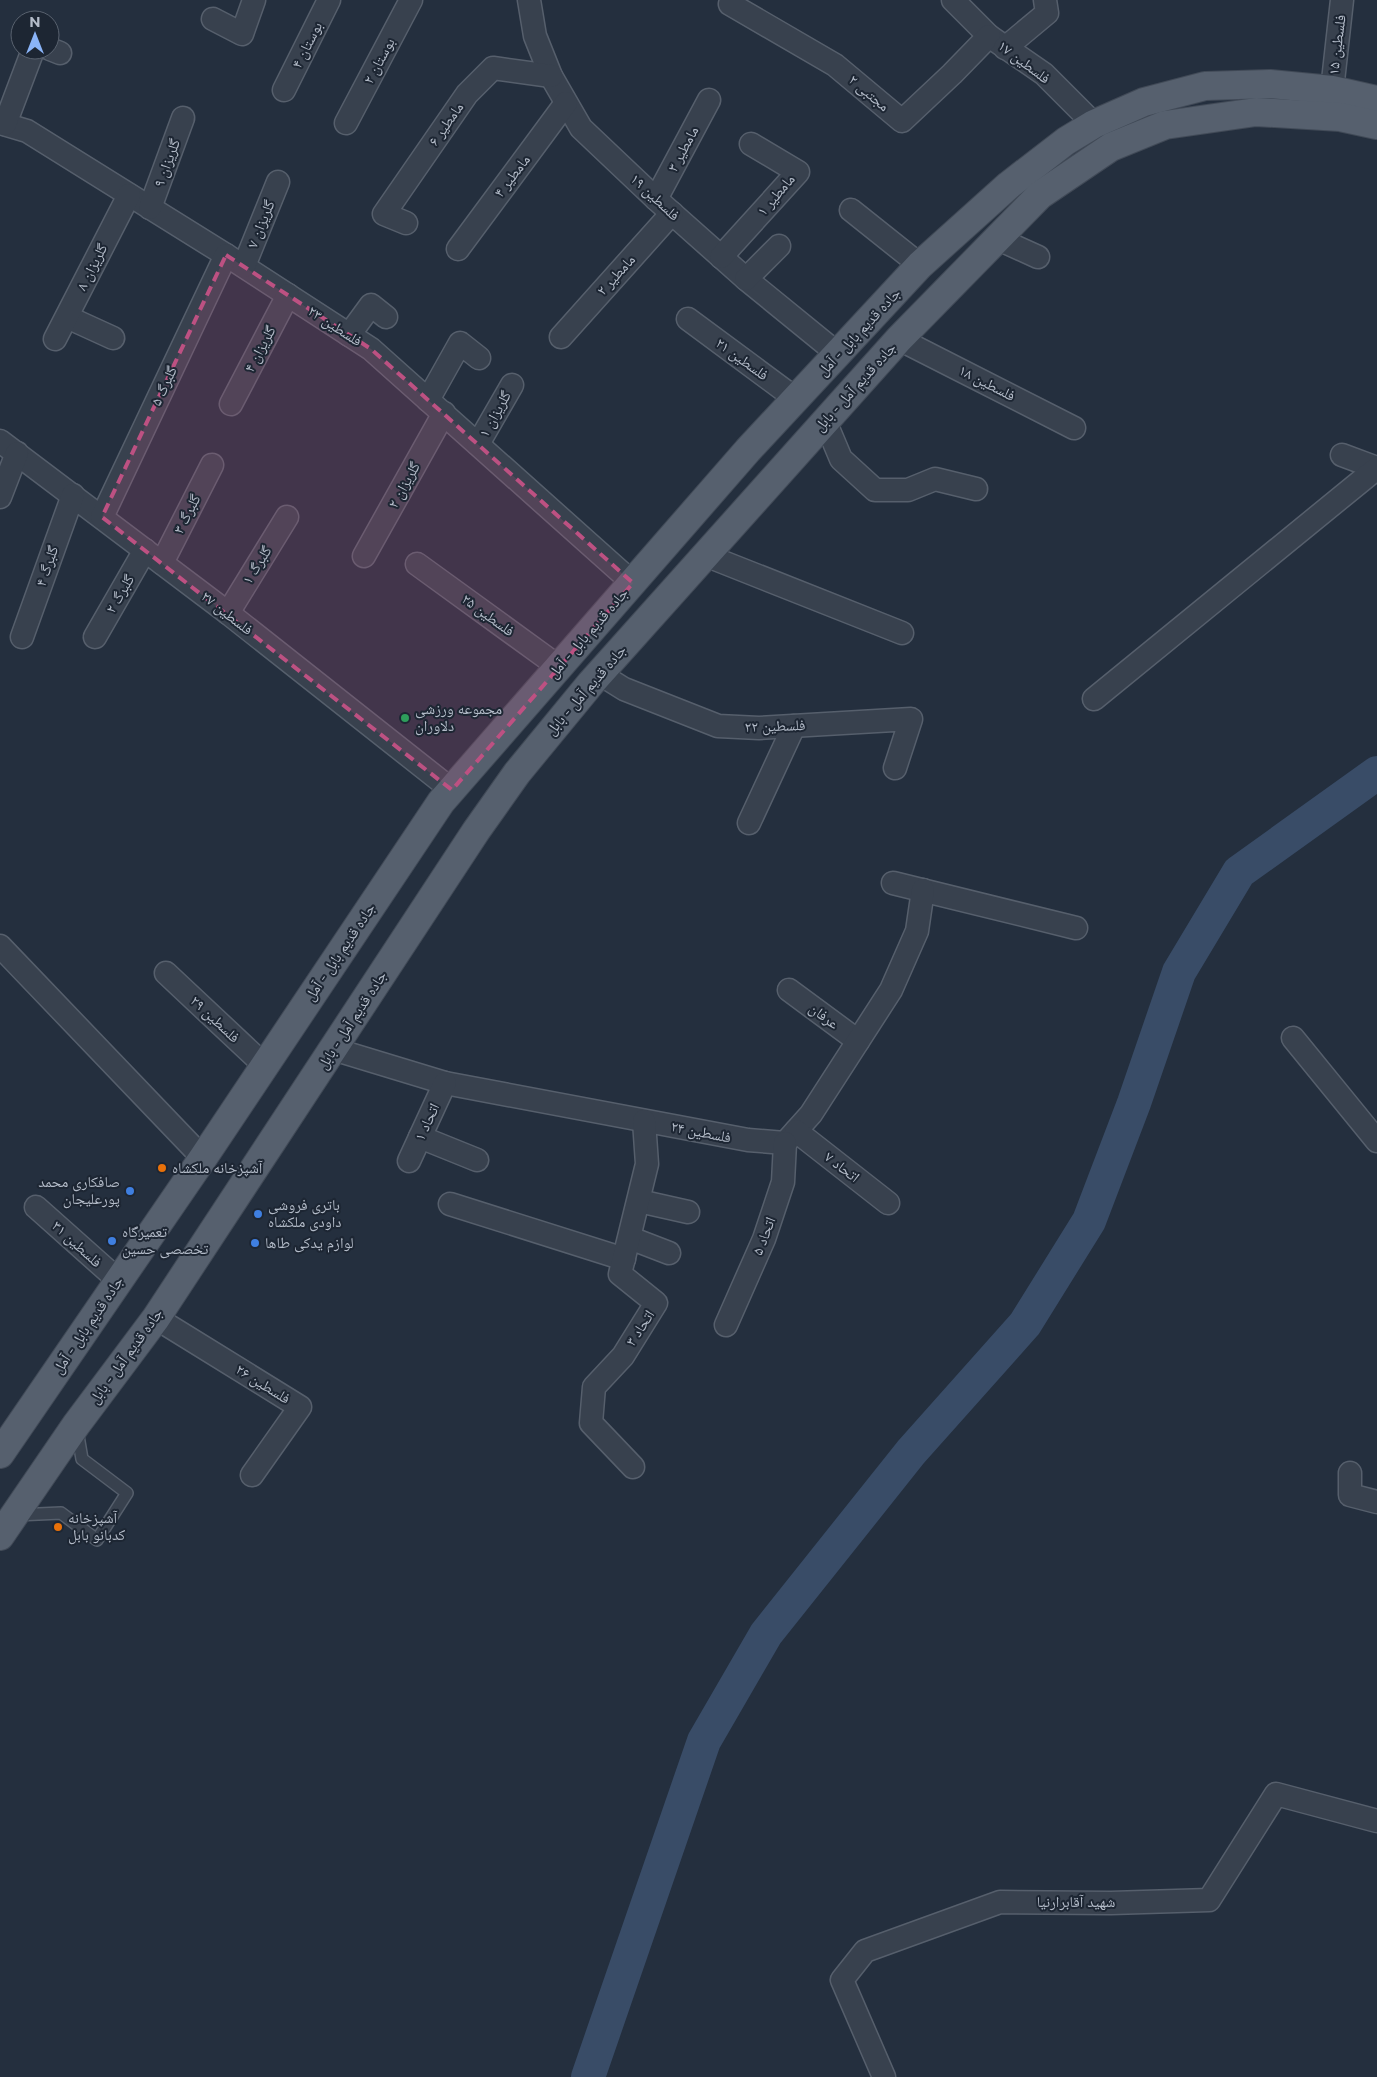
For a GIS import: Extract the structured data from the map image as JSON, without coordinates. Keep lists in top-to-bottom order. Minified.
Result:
{"streets":{"main road":["جاده قدیم بابل - آمل","جاده قدیم آمل - بابل"],"street":["بوستان ۴","فلسطین ۱۵","بوستان ۲","فلسطین ۱۷","مجتبی ۲","مامطیر ۶","مامطیر ۳","گلریزان ۹","مامطیر ۴","مامطیر ۱","فلسطین ۱۹","گلریزان ۷","گلریزان ۸","مامطیر ۲","فلسطین ۲۳","گلریزان ۴","فلسطین ۲۱","فلسطین ۱۸","گلبرگ ۵","گلریزان ۱","گلریزان ۲","گلبرگ ۳","گلبرگ ۱","گلبرگ ۴","گلبرگ ۲","فلسطین ۲۷","فلسطین ۲۵","فلسطین ۲۲","عرفان","فلسطین ۲۹","اتحاد ۱","فلسطین ۲۴","اتحاد ۷","اتحاد ۵","فلسطین ۳۱","اتحاد ۳","فلسطين ٢۶","شهید آقابرارنیا"]},"crossings":[["فلسطین ۱۵","جاده قدیم بابل - آمل"],["فلسطین ۱۷","مجتبی ۲"],["فلسطین ۱۷","جاده قدیم بابل - آمل"],["مامطیر ۶","فلسطین ۱۹"],["مامطیر ۳","فلسطین ۱۹"],["مامطیر ۳","مامطیر ۲"],["گلریزان ۹","فلسطین ۲۳"],["مامطیر ۴","فلسطین ۱۹"],["مامطیر ۱","فلسطین ۱۹"],["فلسطین ۱۹","مامطیر ۲"],["فلسطین ۱۹","جاده قدیم بابل - آمل"],["گلریزان ۷","فلسطین ۲۳"],["گلریزان ۷","گلبرگ ۵"],["گلریزان ۸","فلسطین ۲۳"],["فلسطین ۲۳","جاده قدیم بابل - آمل"],["فلسطین ۲۳","گلریزان ۴"],["فلسطین ۲۳","گلبرگ ۵"],["فلسطین ۲۳","گلریزان ۱"],["فلسطین ۲۳","گلریزان ۲"],["جاده قدیم بابل - آمل","فلسطین ۲۱"],["جاده قدیم بابل - آمل","فلسطین ۲۷"],["جاده قدیم بابل - آمل","فلسطین ۲۵"],["جاده قدیم بابل - آمل","فلسطین ۲۹"],["جاده قدیم بابل - آمل","فلسطین ۳۱"],["فلسطین ۱۸","جاده قدیم آمل - بابل"],["گلبرگ ۵","فلسطین ۲۷"],["جاده قدیم آمل - بابل","فلسطین ۲۲"],["جاده قدیم آمل - بابل","فلسطین ۲۴"],["جاده قدیم آمل - بابل","فلسطين ٢۶"],["گلبرگ ۳","گلبرگ ۲"],["گلبرگ ۳","فلسطین ۲۷"],["گلبرگ ۱","فلسطین ۲۷"],["گلبرگ ۴","فلسطین ۲۷"],["گلبرگ ۲","فلسطین ۲۷"],["اتحاد ۱","فلسطین ۲۴"],["فلسطین ۲۴","اتحاد ۷"],["فلسطین ۲۴","اتحاد ۵"],["فلسطین ۲۴","اتحاد ۳"],["اتحاد ۷","اتحاد ۵"]],"places":["مجموعه ورزشی دلاوران","آشپزخانه ملکشاه","صافکاری محمد پورعلیجان","باتری فروشی داودی ملکشاه","تعمیرگاه تخصصی حسین","لوازم یدکی طاها","آشپزخانه کدبانو بابل"],"north":"top"}
